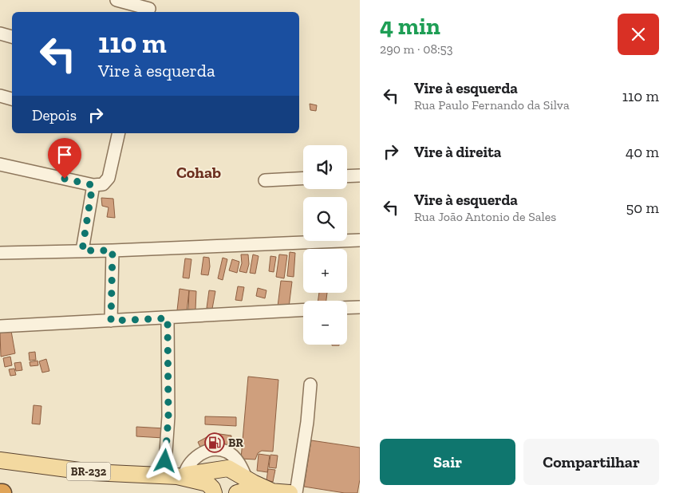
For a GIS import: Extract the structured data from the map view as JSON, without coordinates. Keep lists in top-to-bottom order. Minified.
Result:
{"streets":{"main road":["BR-232"]},"districts":["Cohab"],"places":{"fuel station":["BR"]},"page":{"heading":["4 min","290 m · 08:53"],"turn":["110 m","Vire à esquerda"],"list":[{"name":"Vire à esquerda","note":"Rua Paulo Fernando da Silva","value":"110 m"},{"name":"Vire à direita","value":"40 m"},{"name":"Vire à esquerda","note":"Rua João Antonio de Sales","value":"50 m"}],"then":"Depois","map_buttons":["+","−"],"buttons":["Sair","Compartilhar"]}}
